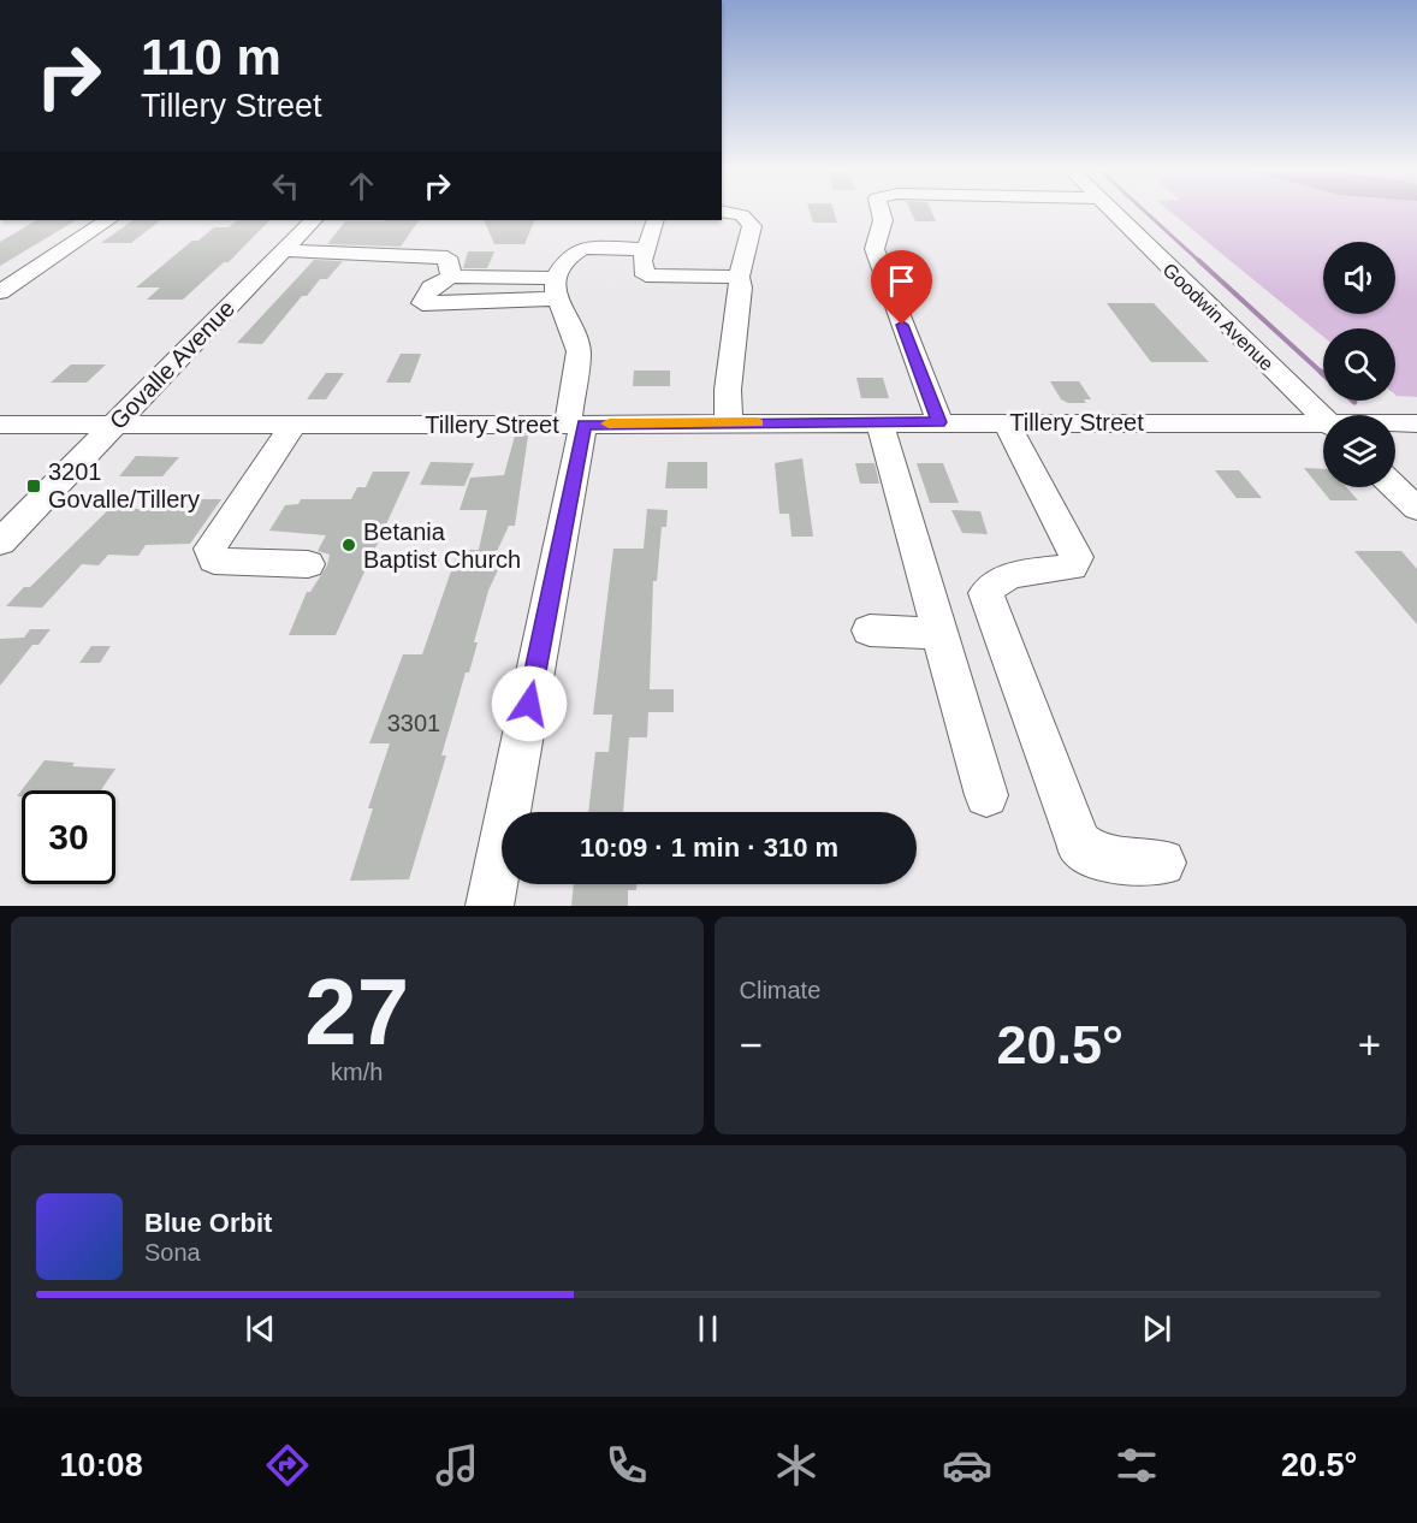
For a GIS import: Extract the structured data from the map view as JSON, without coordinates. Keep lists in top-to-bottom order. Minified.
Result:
{"streets":{"street":["Goodwin Avenue","Govalle Avenue","Tillery Street"]},"crossings":[["Govalle Avenue","Tillery Street"]],"places":{"transit":["3201 Govalle/Tillery"],"other":["Betania Baptist Church"]},"house_numbers":["3301"],"page":{"turn":["110 m","Tillery Street"],"limit":"30","trip":"10:09 · 1 min · 310 m","tile":[["27","km/h"],"Climate"],"heat":["−","20.5°","+"],"song":["Blue Orbit","Sona"],"tabs":["10:08","20.5°"]}}
